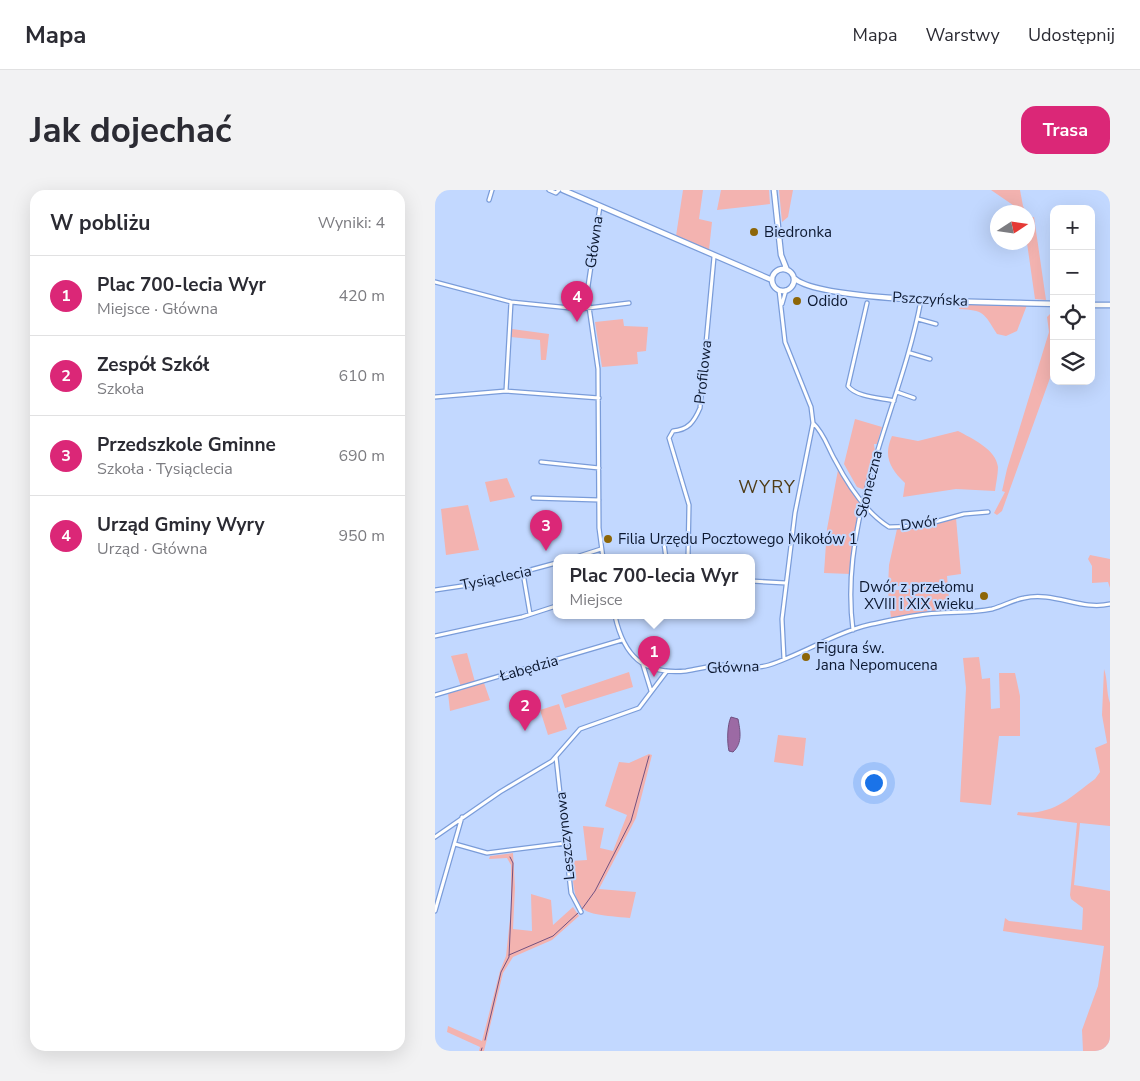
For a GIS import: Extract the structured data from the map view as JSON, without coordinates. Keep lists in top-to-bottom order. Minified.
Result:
{"streets":{"main road":["Pszczyńska"],"street":["Główna","Profilowa","Słoneczna","Dwór","Tysiąclecia","Łabędzia","Leszczynowa"]},"crossings":[["Główna","Słoneczna"],["Pszczyńska","Słoneczna"],["Słoneczna","Dwór"]],"districts":["WYRY"],"places":["Biedronka","Odido","Filia Urzędu Pocztowego Mikołów 1","Dwór z przełomu XVIII i XIX wieku","Figura św. Jana Nepomucena"],"north":"right","page":{"header":"Mapa","nav":["Mapa","Warstwy","Udostępnij"],"buttons":"Trasa","title":"Jak dojechać","heading":["W pobliżu","Wyniki: 4"],"map_buttons":["+","−"],"list":[{"mark":"1","name":"Plac 700-lecia Wyr","note":"Miejsce · Główna","value":"420 m"},{"mark":"2","name":"Zespół Szkół","note":"Szkoła","value":"610 m"},{"mark":"3","name":"Przedszkole Gminne","note":"Szkoła · Tysiąclecia","value":"690 m"},{"mark":"4","name":"Urząd Gminy Wyry","note":"Urząd · Główna","value":"950 m"}],"pins":["4","3","1","2"],"popup":["Plac 700-lecia Wyr","Miejsce"]}}
